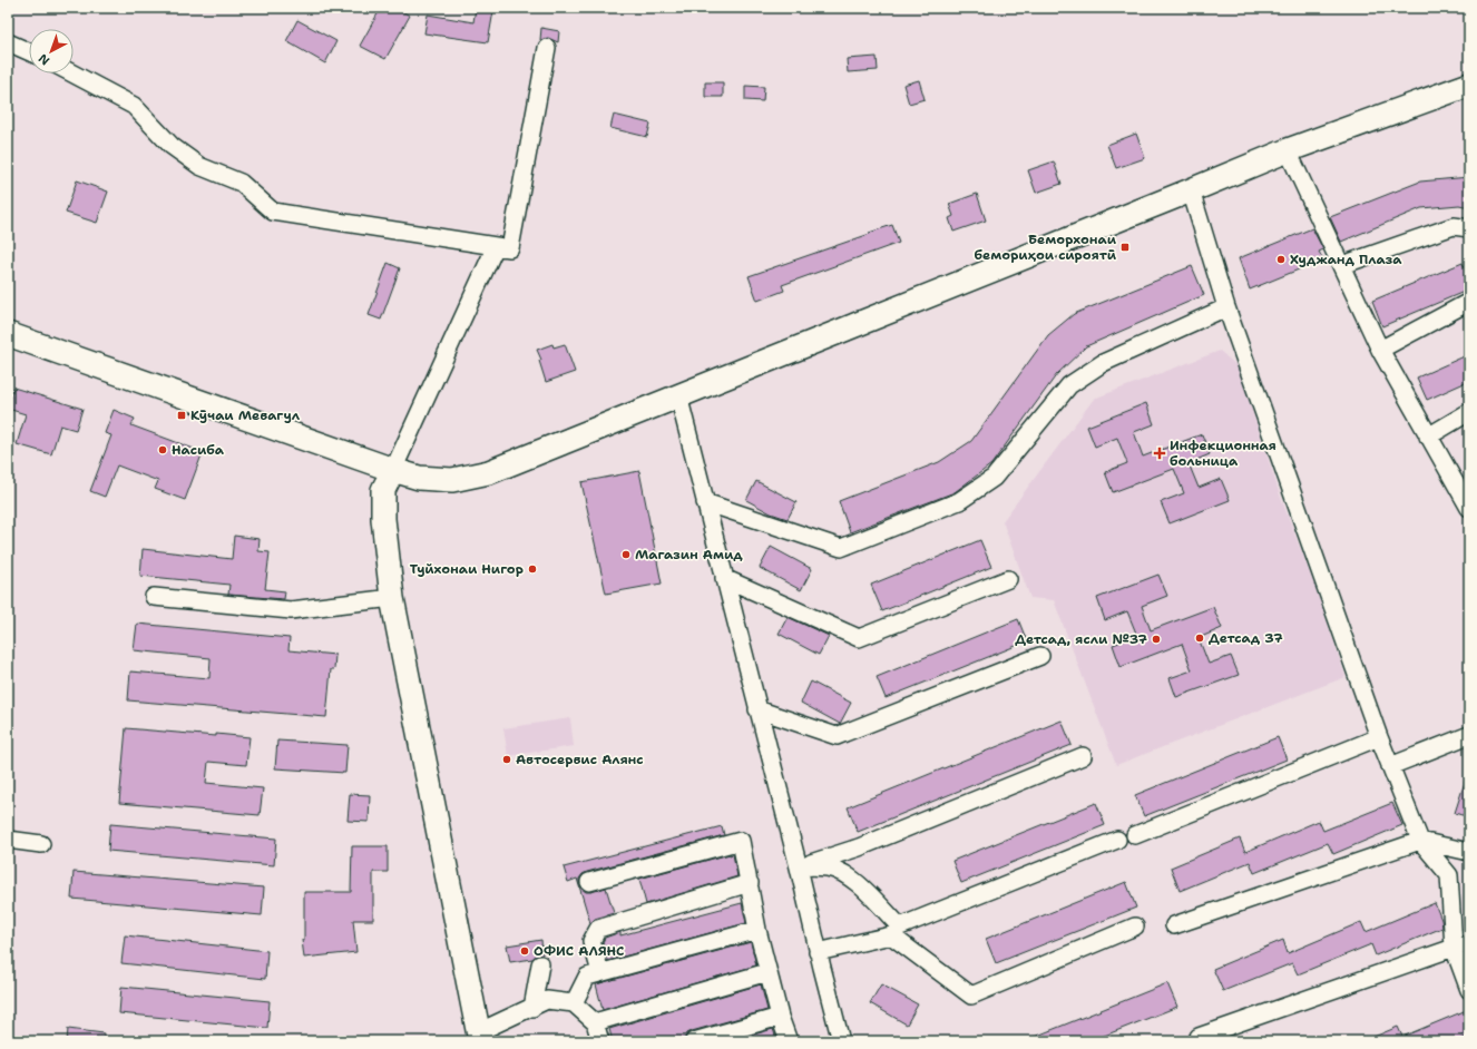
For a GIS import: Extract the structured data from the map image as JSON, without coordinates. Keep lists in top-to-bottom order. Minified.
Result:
{"places":{"transit":["Беморхонаи бемориҳои сироятӣ","Кӯчаи Мевагул"],"other":["Худжанд Плаза","Насиба","Магазин Амид","Туйхонаи Нигор","Детсад 37","Детсад, ясли №37","Автосервис Алянс","ОФИС АЛЯНС"],"health":["Инфекционная больница"]},"north":"bottom left"}
